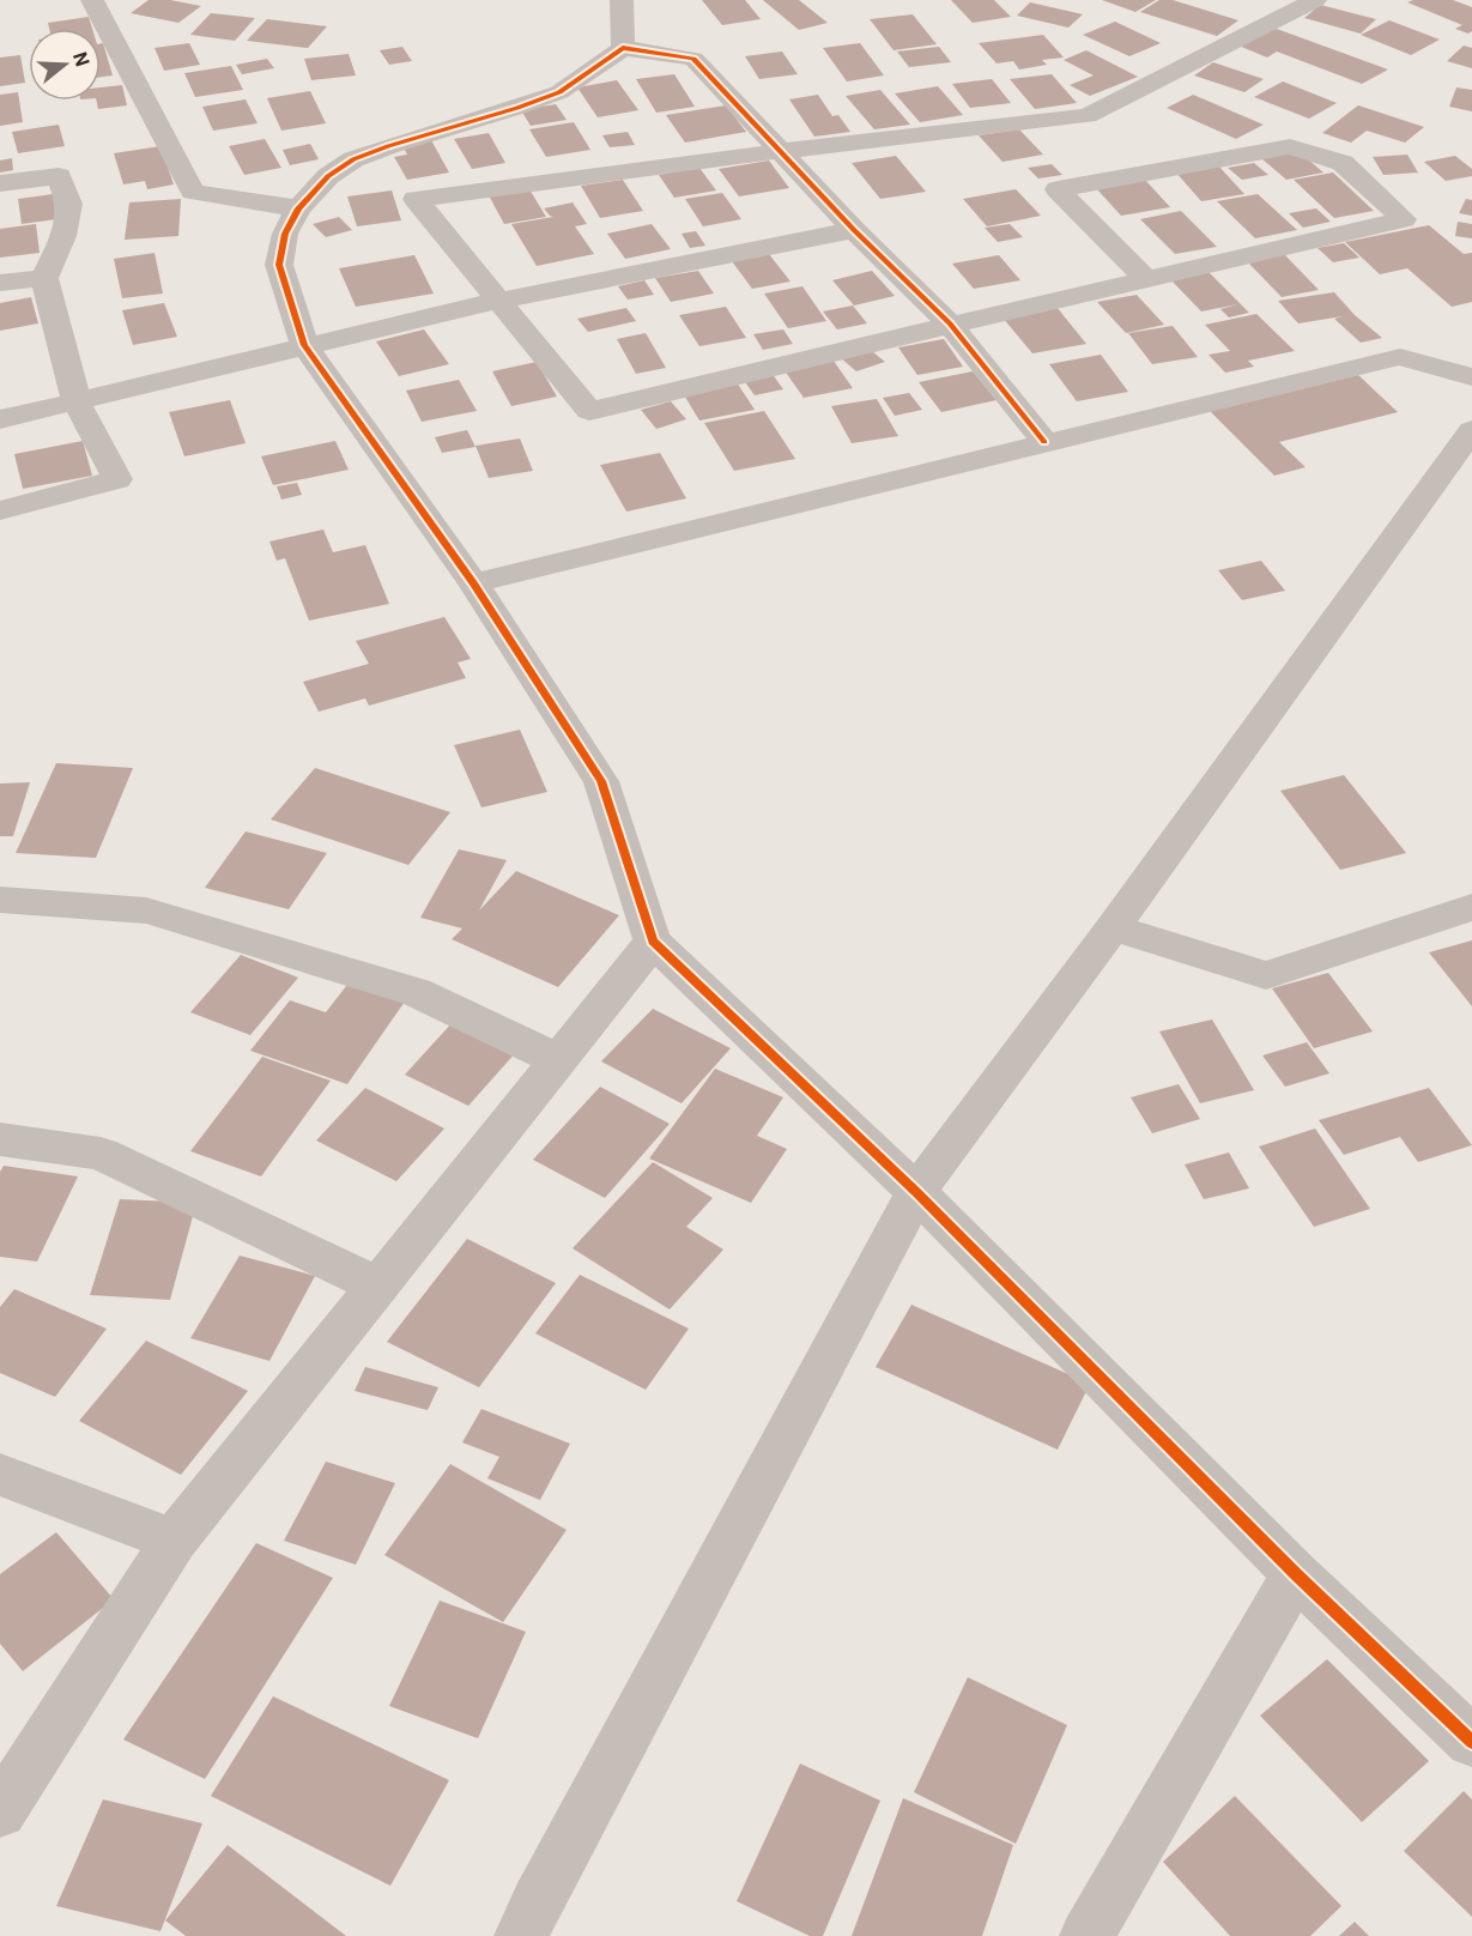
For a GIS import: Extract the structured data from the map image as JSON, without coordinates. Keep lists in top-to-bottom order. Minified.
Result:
{"north":"right"}
